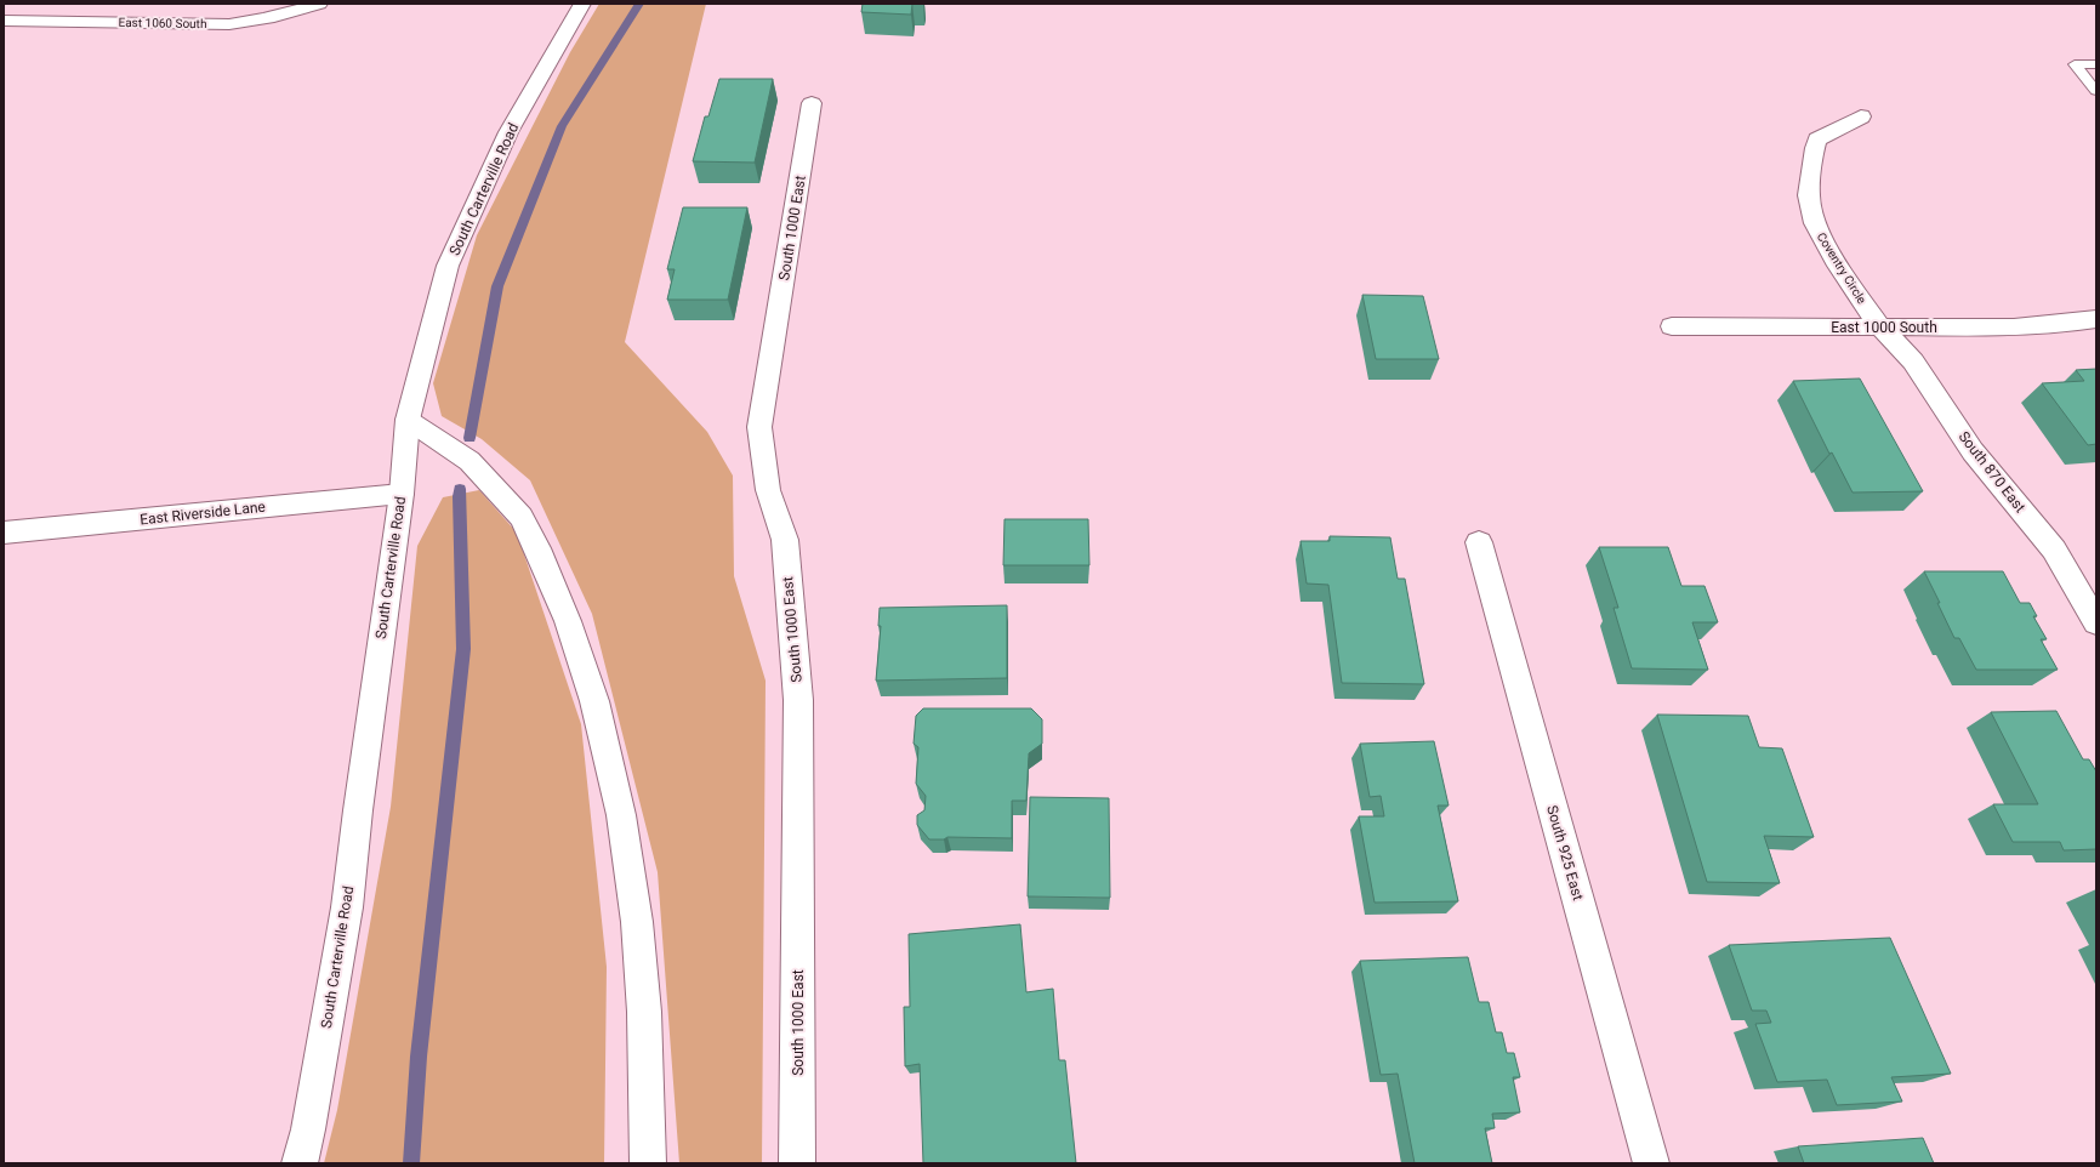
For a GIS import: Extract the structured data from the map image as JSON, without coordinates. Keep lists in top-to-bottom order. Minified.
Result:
{"streets":{"street":["East 1060 South","South Carterville Road","South 1000 East","Coventry Circle","East 1000 South","South 870 East","East Riverside Lane","South 925 East"]},"crossings":[["South Carterville Road","East Riverside Lane"],["Coventry Circle","East 1000 South"],["Coventry Circle","South 870 East"],["East 1000 South","South 870 East"]]}
